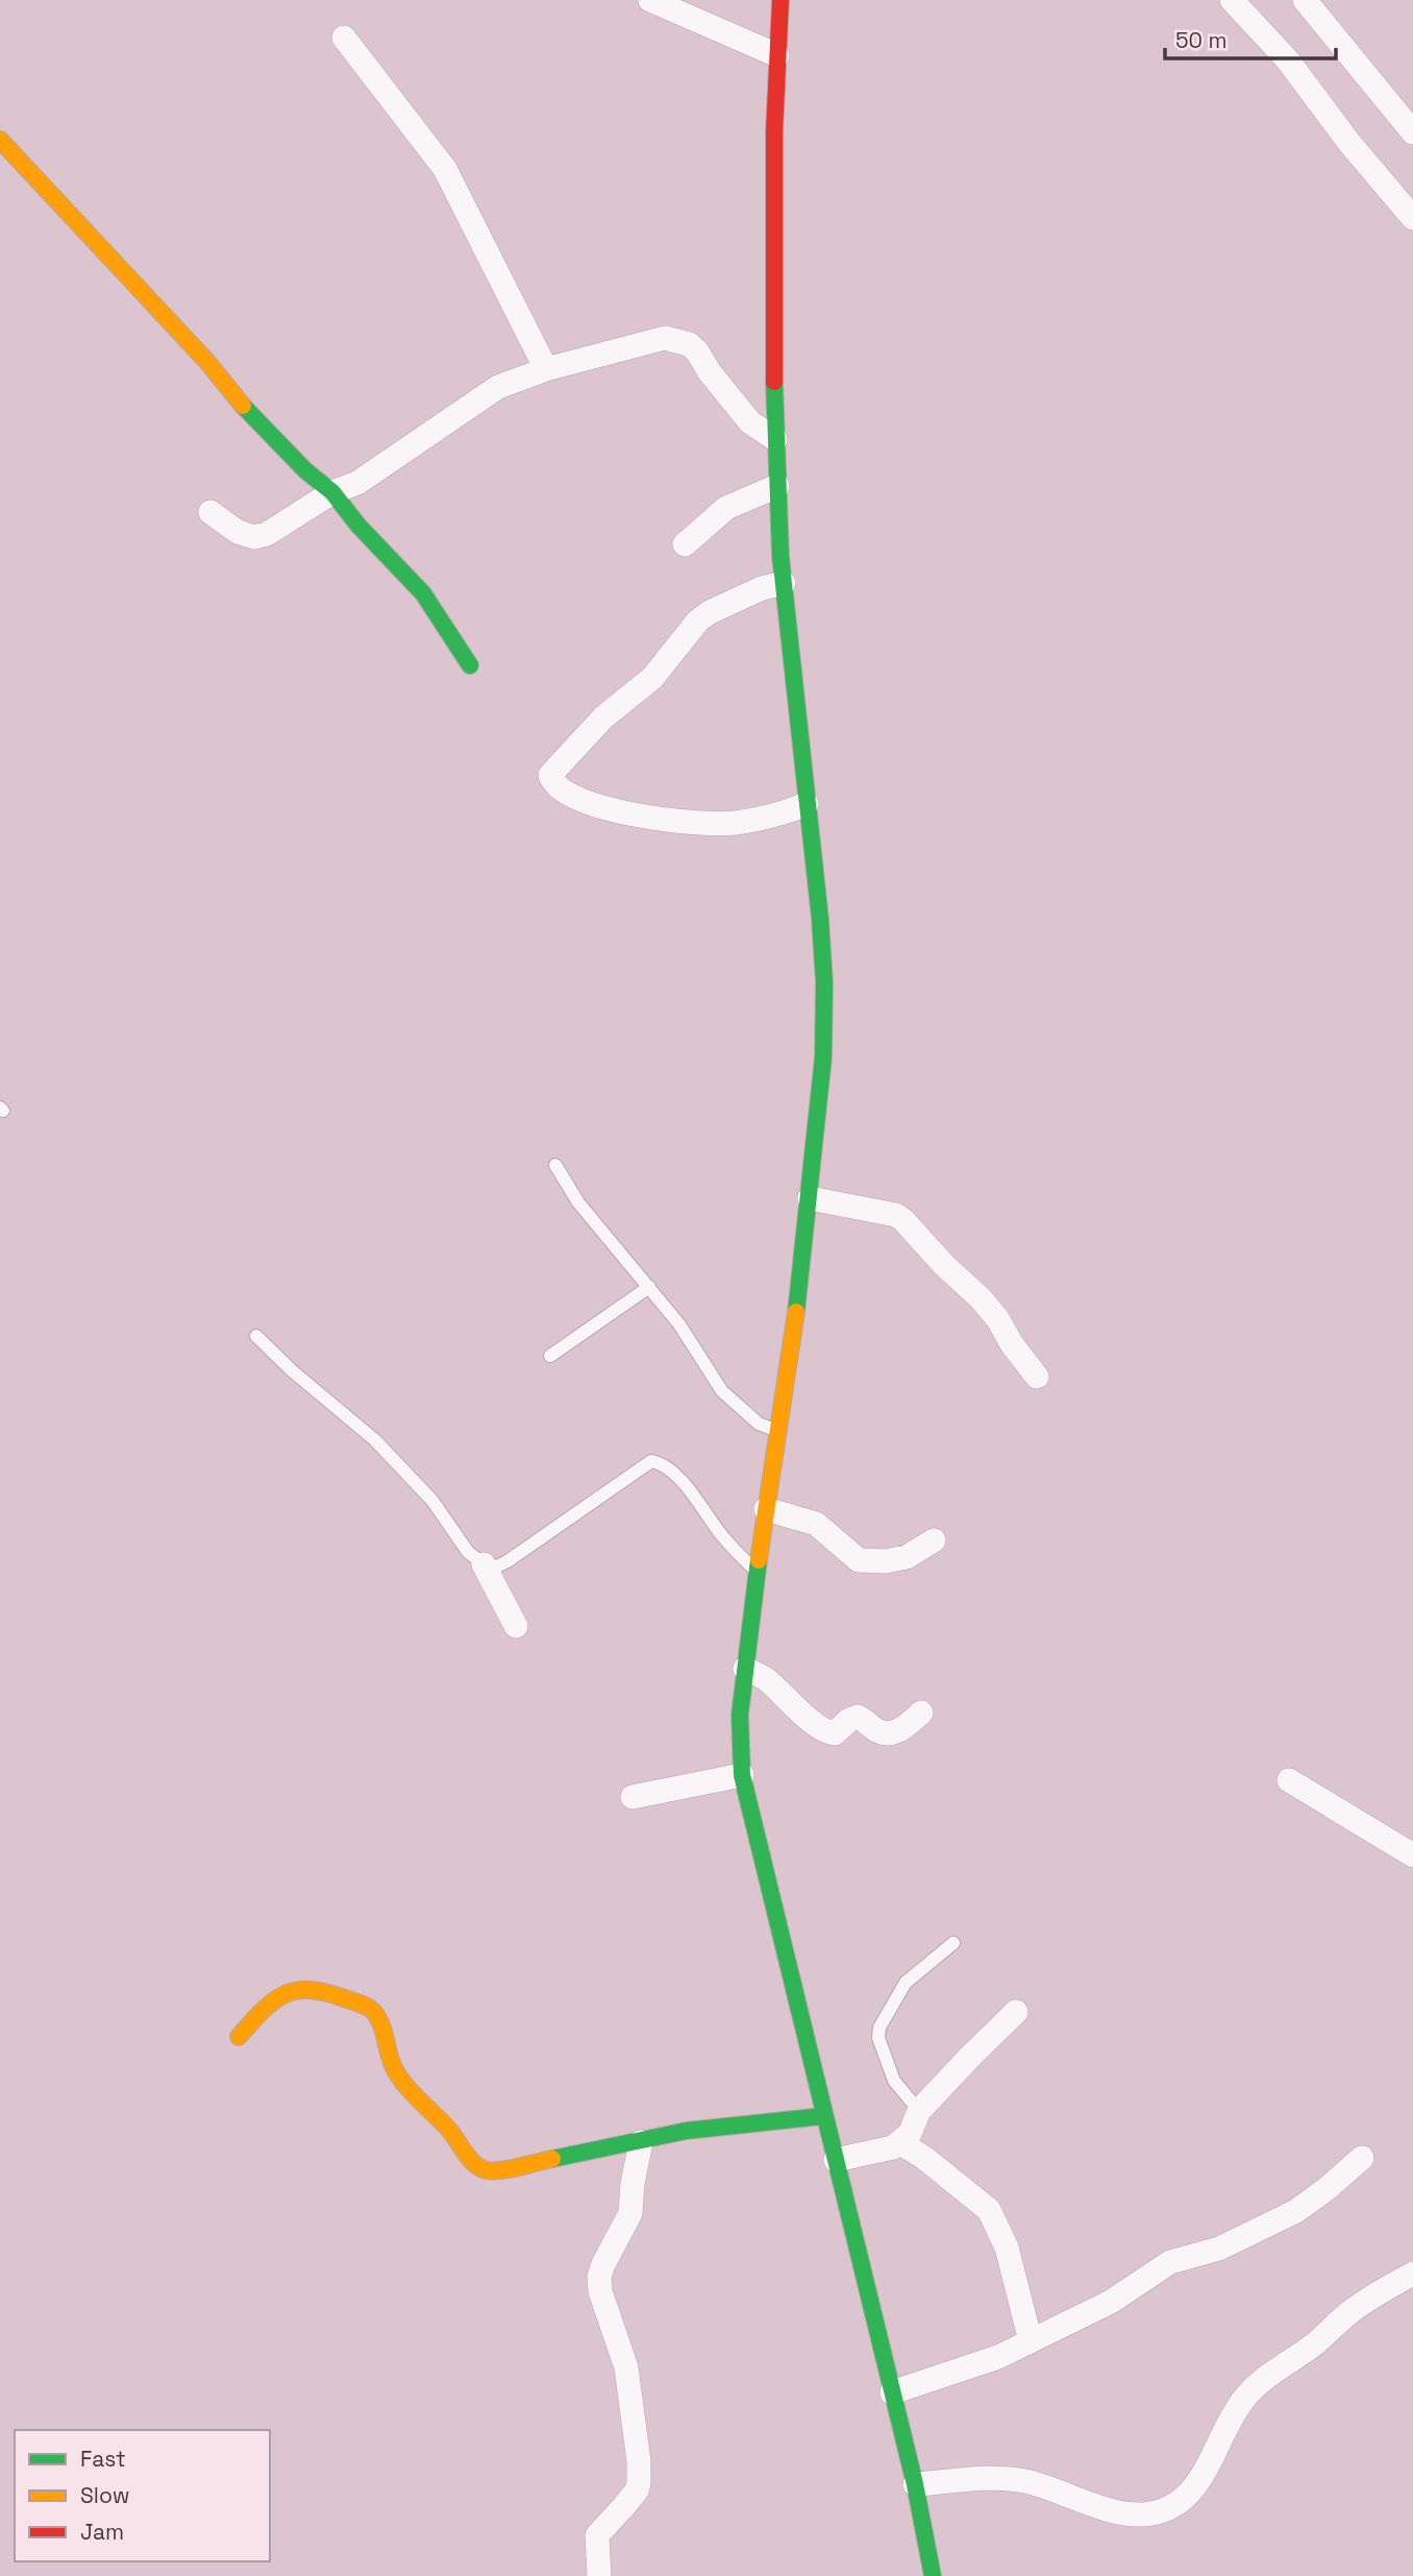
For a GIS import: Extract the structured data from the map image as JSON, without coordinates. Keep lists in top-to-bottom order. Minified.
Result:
{"legend":["Fast","Slow","Jam"],"scale_bar":"50 m"}
